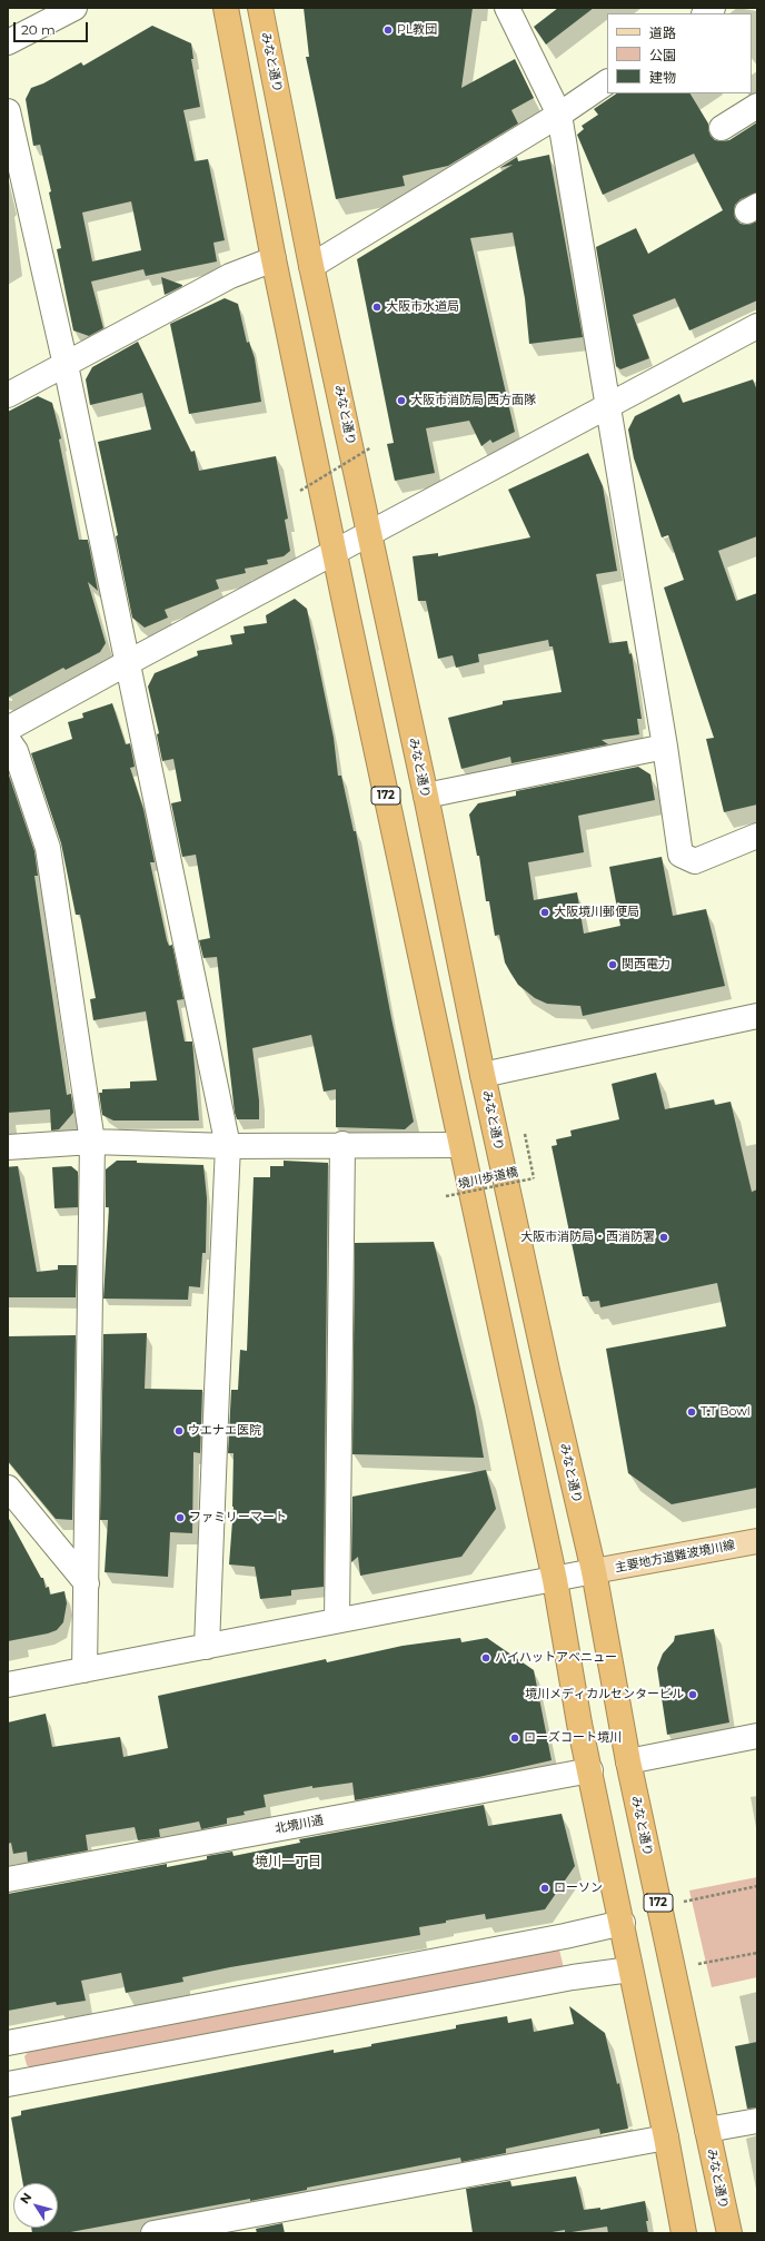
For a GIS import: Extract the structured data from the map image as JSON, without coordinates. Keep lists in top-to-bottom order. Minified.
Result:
{"streets":{"highway":["みなと通り","172"],"main road":["主要地方道難波境川線"],"street":["北境川通"],"path":["境川歩道橋"]},"crossings":[["みなと通り","主要地方道難波境川線"],["172","北境川通"]],"districts":["境川一丁目"],"places":["PL教団","大阪市水道局","大阪市消防局 西方面隊","大阪境川郵便局","関西電力","大阪市消防局・西消防署","T.T Bowl","ウエナエ医院","ファミリーマート","ハイハットアベニュー","境川メディカルセンタービル","ローズコート境川","ローソン"],"legend":["道路","公園","建物"],"scale_bar":"20 m","north":"top left"}
